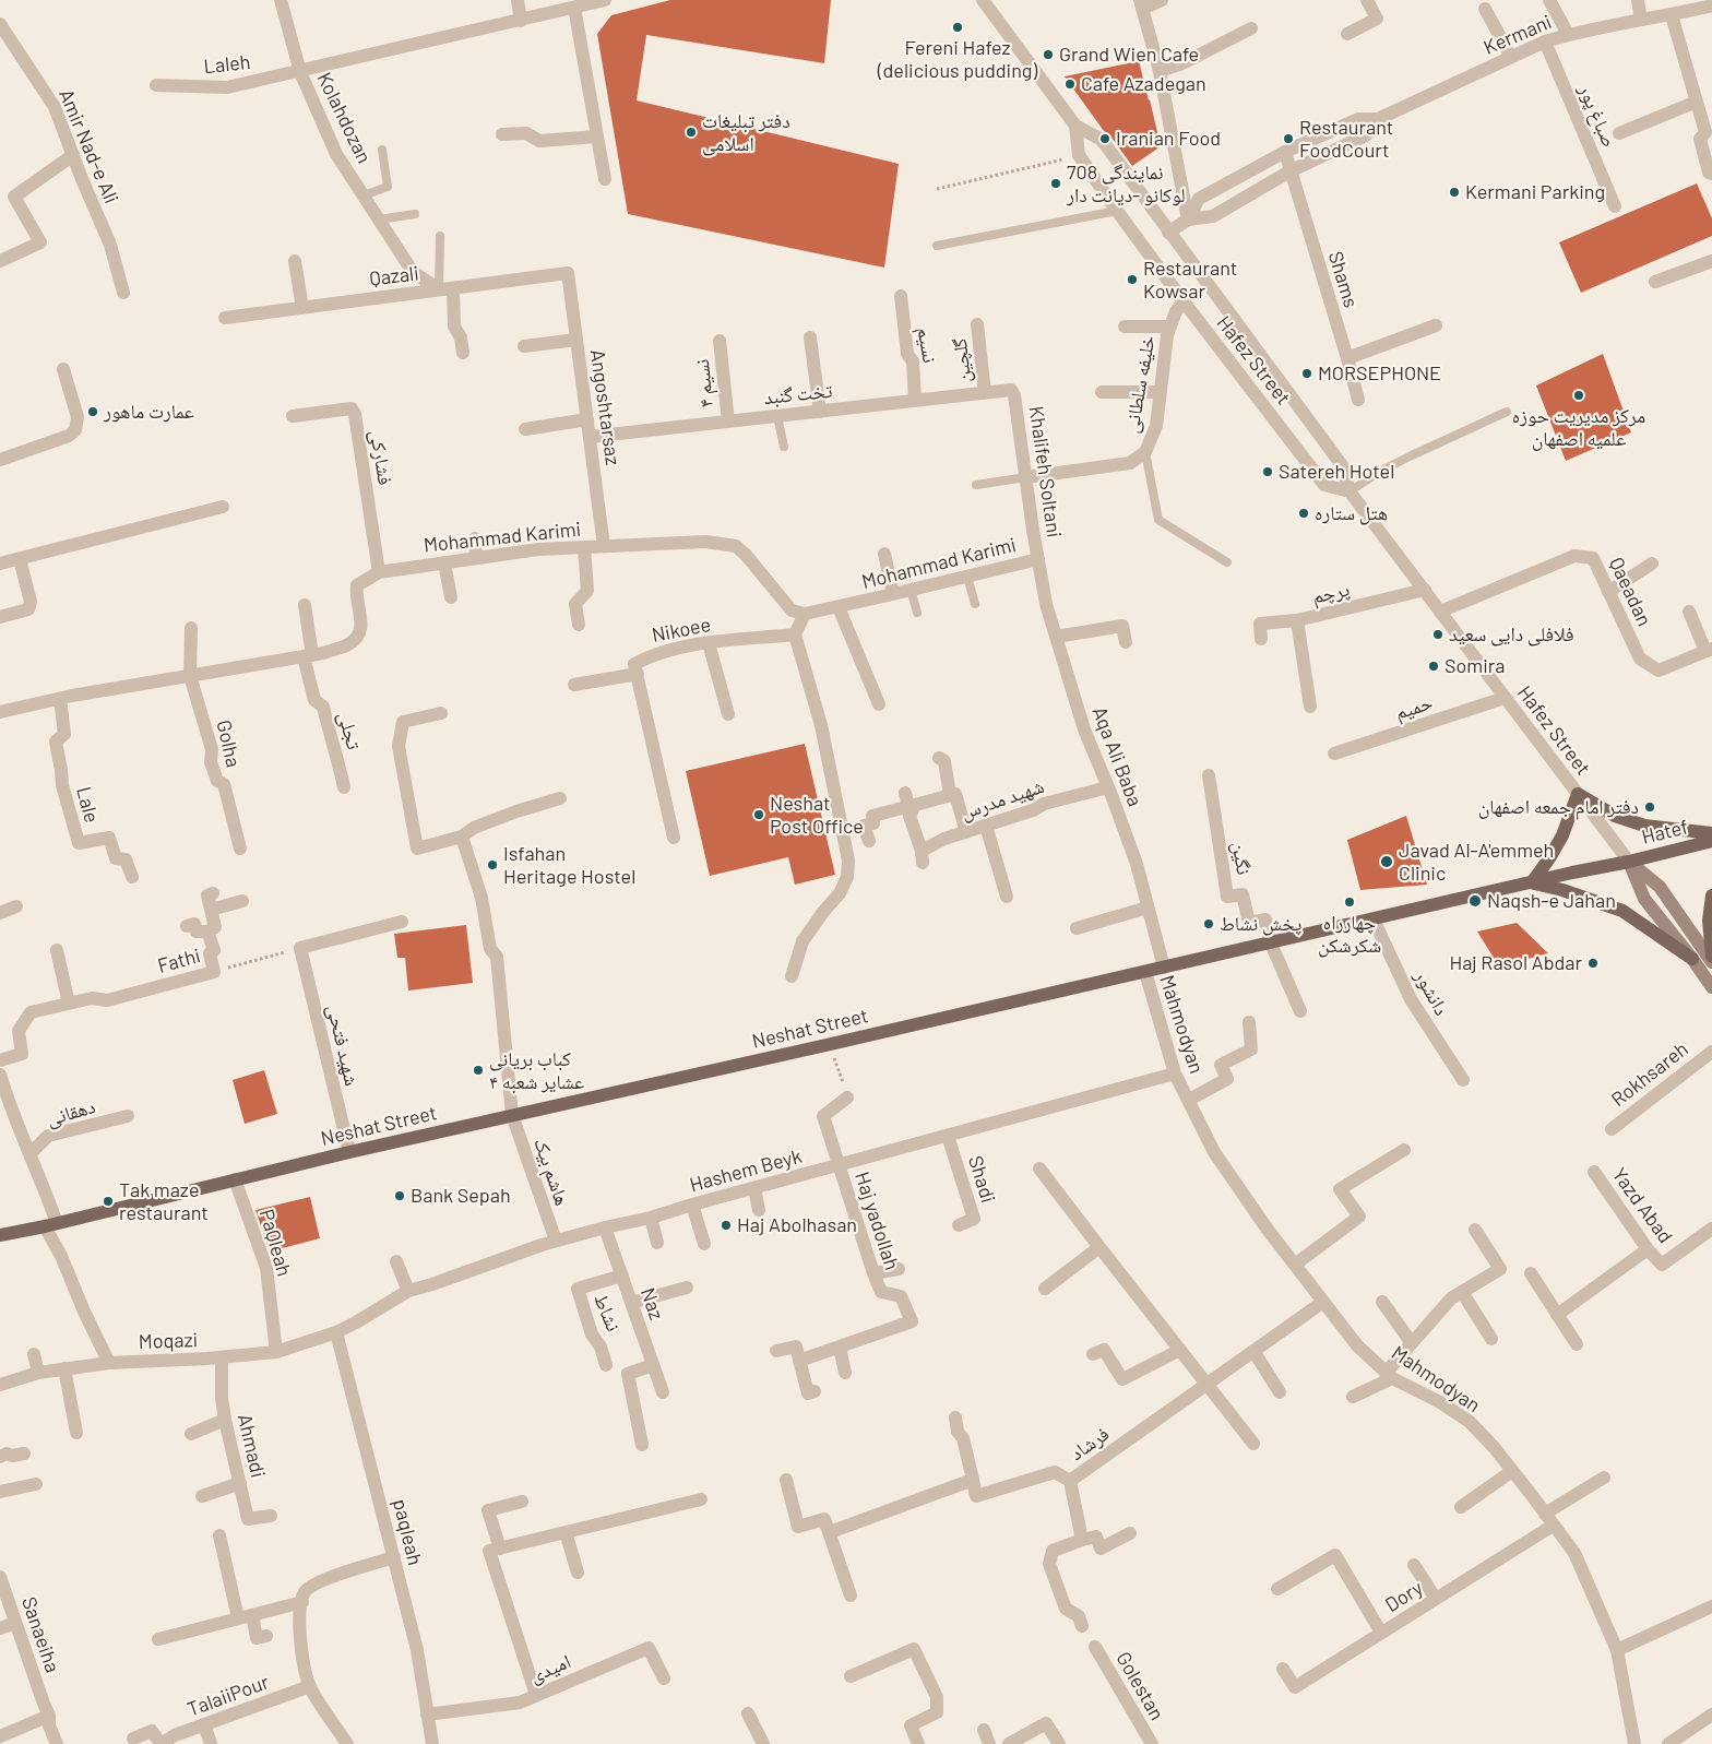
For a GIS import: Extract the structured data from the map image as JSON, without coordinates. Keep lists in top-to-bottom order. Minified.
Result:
{"streets":{"main road":["Hatef","Neshat Street"],"street":["Kermani","Laleh","صباغ پور","Kolahdozan","Amir Nad-e Ali","Qazali","Shams","نسیم","گلچین","Hafez Street","نسیم ۴","خلیفه سلطانی","تخت گنبد","Angoshtarsaz","فشارکی","Khalifeh Soltani","Mohammad Karimi","Qaeadan","پرچم","Nikoee","حمیم","تجلی","Golha","Aqa Ali Baba","شهید مدرس","Lale","نگین","Fathi","دانشور","Mahmodyan","شهید فتحی","Rokhsareh","دهقانی","Hashem Beyk","هاشم بیک","Shadi","Yazd Abad","Haj yadollah","PaQleah","Naz","نشاط","Moqazi","فرشاد","Ahmadi","paqleah","Dory","Sanaeiha","امیدی","Golestan","TalaiiPour"]},"crossings":[["Kermani","صباغ پور"],["Kermani","Shams"],["Laleh","Kolahdozan"],["Kolahdozan","Qazali"],["Qazali","Angoshtarsaz"],["نسیم","تخت گنبد"],["گلچین","تخت گنبد"],["Hafez Street","خلیفه سلطانی"],["Hafez Street","Qaeadan"],["Hafez Street","پرچم"],["Hafez Street","حمیم"],["Hafez Street","Hatef"],["Hafez Street","Neshat Street"],["نسیم ۴","تخت گنبد"],["خلیفه سلطانی","Khalifeh Soltani"],["تخت گنبد","Angoshtarsaz"],["تخت گنبد","Khalifeh Soltani"],["Angoshtarsaz","Mohammad Karimi"],["فشارکی","Mohammad Karimi"],["Khalifeh Soltani","Mohammad Karimi"],["Khalifeh Soltani","Aqa Ali Baba"],["Mohammad Karimi","تجلی"],["Mohammad Karimi","Golha"],["Mohammad Karimi","Aqa Ali Baba"],["Mohammad Karimi","Lale"],["Aqa Ali Baba","شهید مدرس"],["Aqa Ali Baba","Neshat Street"],["Hatef","Neshat Street"],["نگین","Neshat Street"],["Fathi","شهید فتحی"],["دانشور","Neshat Street"],["Mahmodyan","Neshat Street"],["Mahmodyan","Hashem Beyk"],["Mahmodyan","فرشاد"],["Mahmodyan","Dory"],["Neshat Street","شهید فتحی"],["Neshat Street","هاشم بیک"],["Neshat Street","PaQleah"],["Hashem Beyk","هاشم بیک"],["Hashem Beyk","Shadi"],["Hashem Beyk","Haj yadollah"],["Hashem Beyk","Naz"],["Hashem Beyk","Moqazi"],["Hashem Beyk","paqleah"],["PaQleah","Moqazi"],["Naz","نشاط"],["Moqazi","Ahmadi"],["Moqazi","paqleah"],["paqleah","امیدی"]],"places":["Fereni Hafez (delicious pudding)","Grand Wien Cafe","Cafe Azadegan","دفتر تبلیغات اسلامی","Iranian Food","Restaurant FoodCourt","نمایندگی 708 لوکانو -دیانت دار","Kermani Parking","Restaurant Kowsar","MORSEPHONE","مرکز مدیریت حوزه علمیه اصفهان","عمارت ماهور","Satereh Hotel","هتل ستاره","فلافلی دایی سعید","Somira","دفتر امام جمعه اصفهان","Neshat Post Office","Javad Al-A'emmeh Clinic","Isfahan Heritage Hostel","Naqsh-e Jahan","چهارراه شکرشکن","پخش نشاط","Haj Rasol Abdar","کباب بریانی عشایر شعبه ۴","Bank Sepah","Tak maze restaurant","Haj Abolhasan"]}
